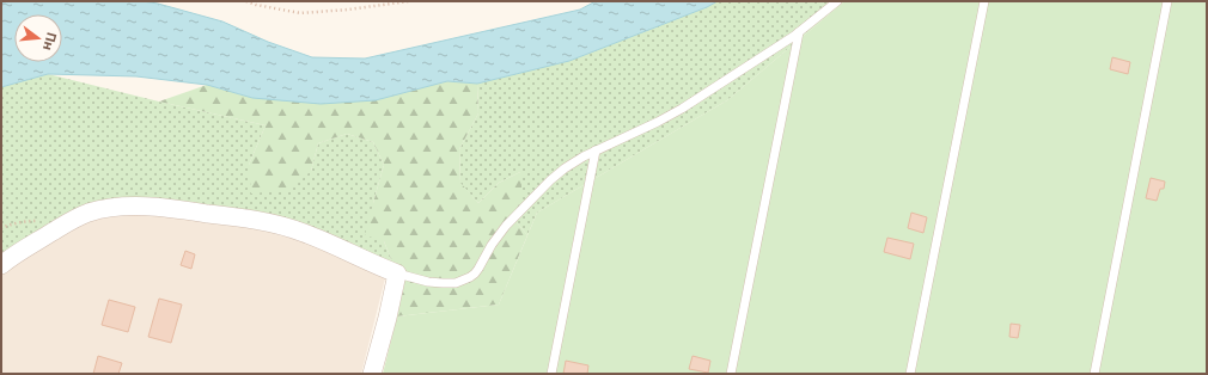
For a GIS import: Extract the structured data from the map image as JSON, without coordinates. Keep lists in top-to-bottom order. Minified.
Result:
{"north":"right"}
